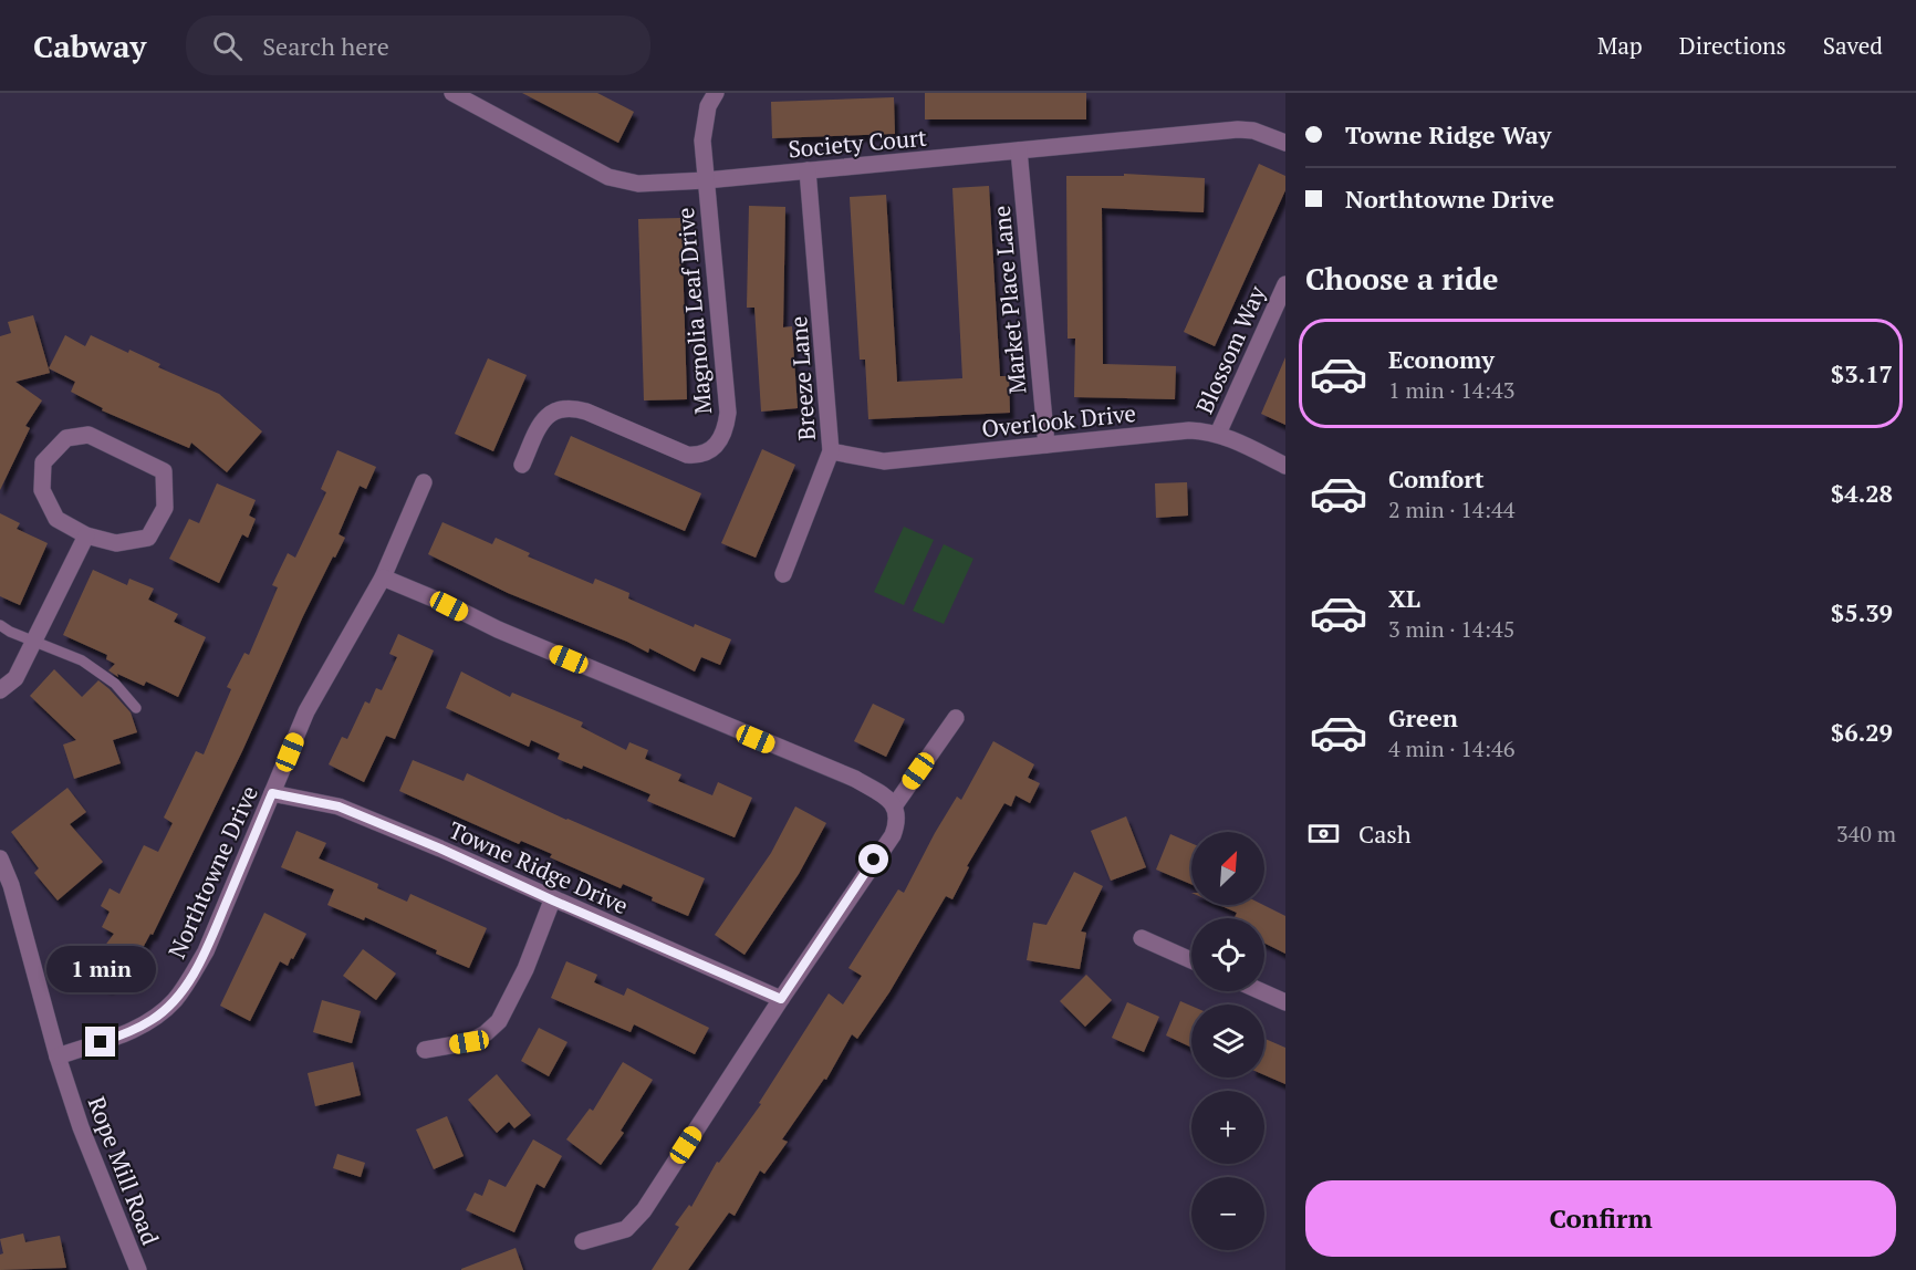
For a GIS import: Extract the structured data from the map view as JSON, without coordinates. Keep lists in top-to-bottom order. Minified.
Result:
{"streets":{"street":["Society Court","Market Place Lane","Magnolia Leaf Drive","Blossom Way","Breeze Lane","Overlook Drive","Towne Ridge Drive","Northtowne Drive","Rope Mill Road"]},"crossings":[["Society Court","Market Place Lane"],["Society Court","Magnolia Leaf Drive"],["Society Court","Breeze Lane"],["Market Place Lane","Overlook Drive"],["Blossom Way","Overlook Drive"],["Breeze Lane","Overlook Drive"],["Towne Ridge Drive","Northtowne Drive"],["Northtowne Drive","Rope Mill Road"]],"north":"top right","page":{"header":"Cabway","search":"Search here","nav":["Map","Directions","Saved"],"banner":["Towne Ridge Way","Northtowne Drive"],"heading":"Choose a ride","list":[{"name":"Economy","note":"1 min · 14:43","value":"$3.17"},{"name":"Comfort","note":"2 min · 14:44","value":"$4.28"},{"name":"XL","note":"3 min · 14:45","value":"$5.39"},{"name":"Green","note":"4 min · 14:46","value":"$6.29"}],"pay":["Cash","340 m"],"map_buttons":["+","−"],"bubble":"1 min","buttons":"Confirm"}}
